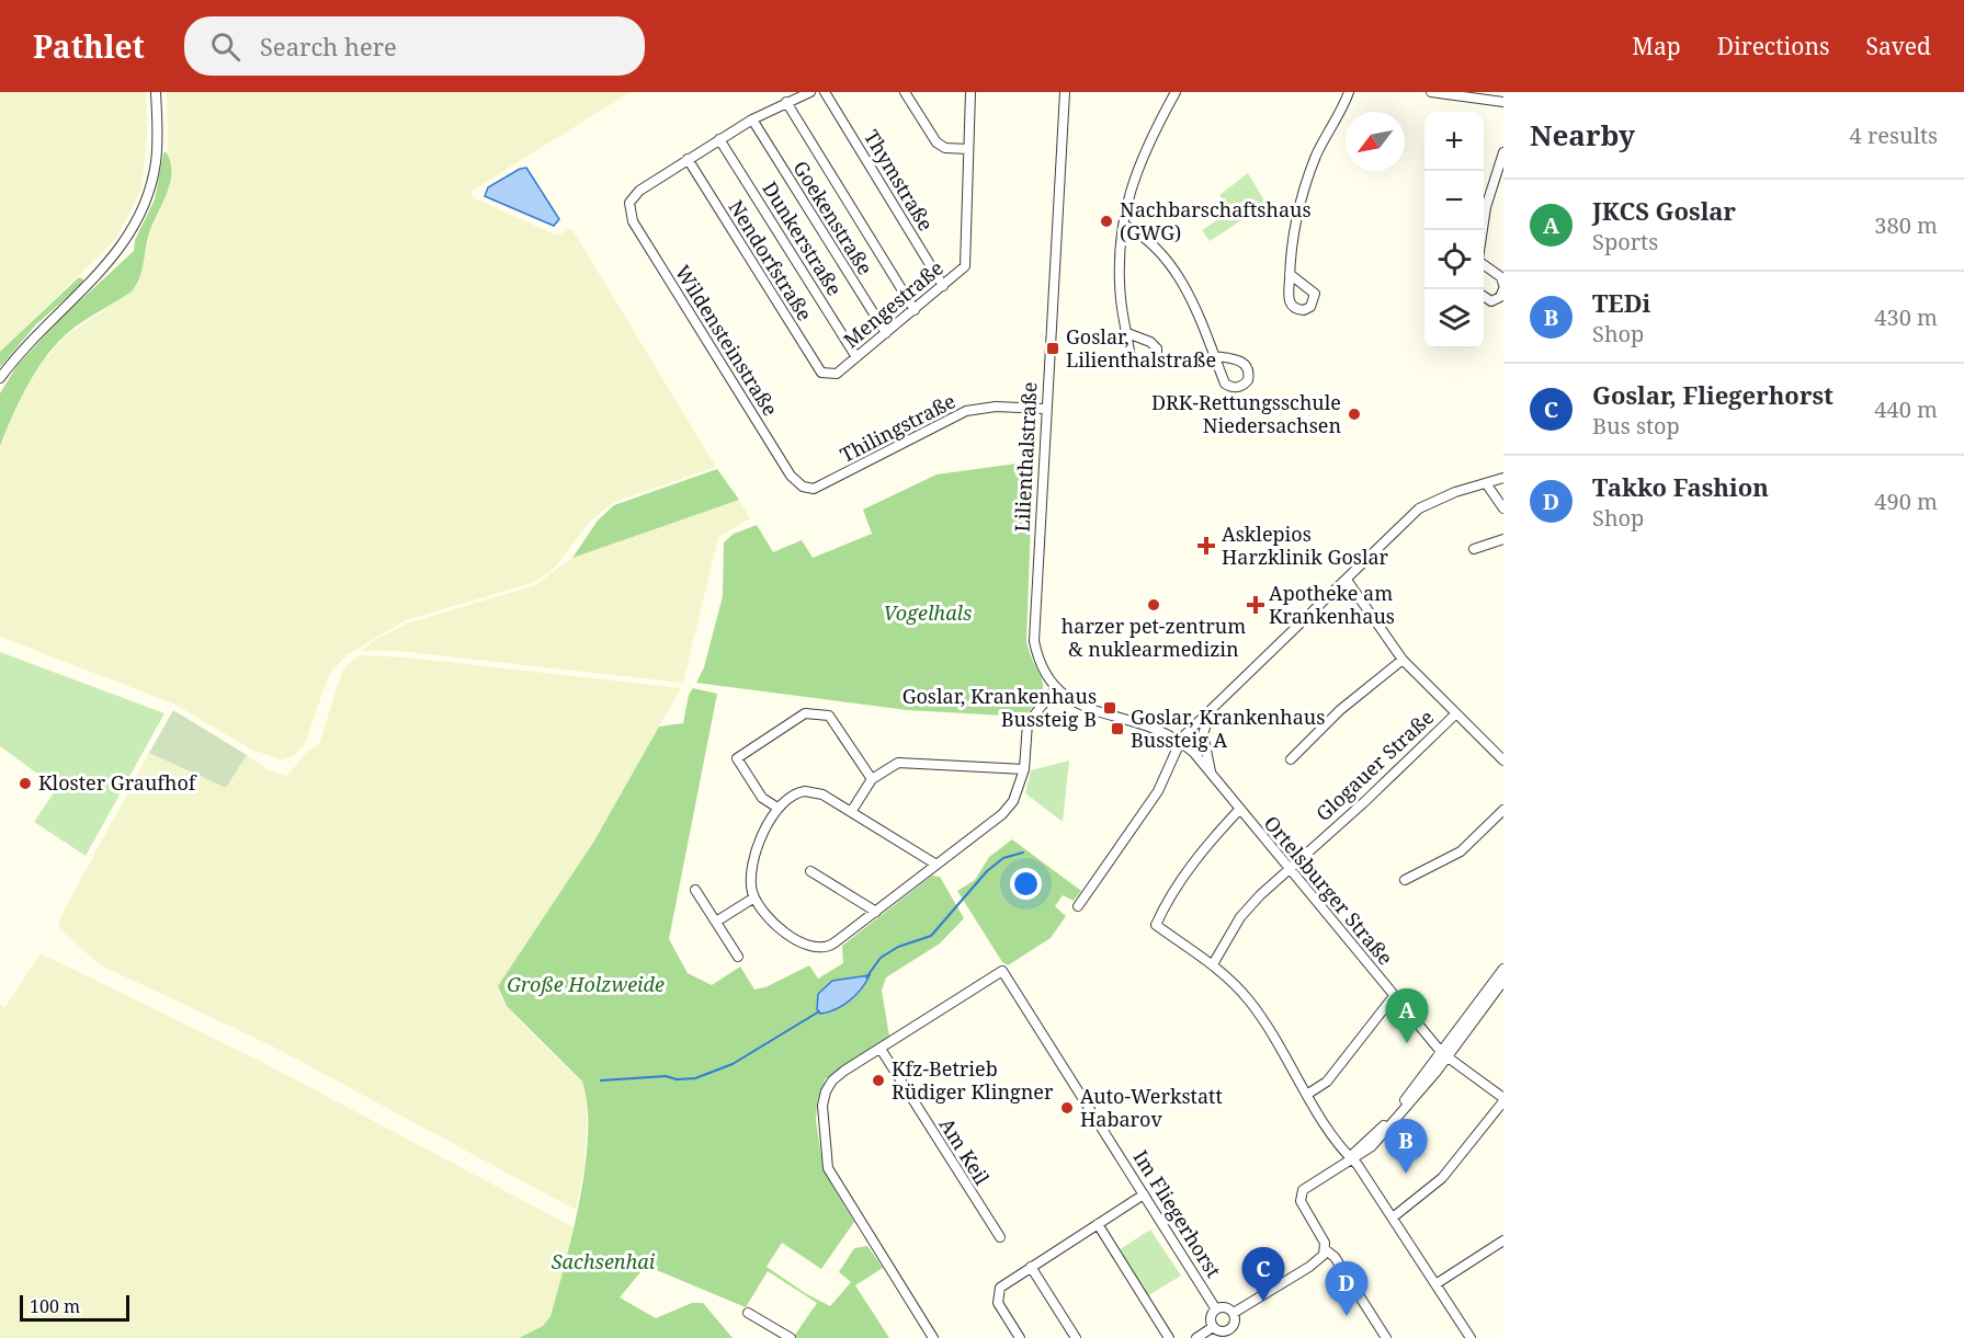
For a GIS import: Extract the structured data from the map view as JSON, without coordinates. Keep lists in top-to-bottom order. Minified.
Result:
{"streets":{"street":["Thymstraße","Goekenstraße","Dunkerstraße","Nendorfstraße","Mengestraße","Wildensteinstraße","Thilingstraße","Lilienthalstraße","Glogauer Straße","Ortelsburger Straße","Am Keil","Im Fliegerhorst"]},"crossings":[["Thymstraße","Mengestraße"],["Goekenstraße","Mengestraße"],["Dunkerstraße","Mengestraße"],["Nendorfstraße","Mengestraße"],["Nendorfstraße","Wildensteinstraße"],["Wildensteinstraße","Thilingstraße"],["Thilingstraße","Lilienthalstraße"],["Lilienthalstraße","Ortelsburger Straße"],["Glogauer Straße","Ortelsburger Straße"],["Am Keil","Im Fliegerhorst"]],"parks":["Vogelhals","Große Holzweide","Sachsenhai"],"places":{"other":["Nachbarschaftshaus (GWG)","DRK-Rettungsschule Niedersachsen","harzer pet-zentrum & nuklearmedizin","Kloster Graufhof","Kfz-Betrieb Rüdiger Klingner","Auto-Werkstatt Habarov"],"transit":["Goslar, Lilienthalstraße","Goslar, Krankenhaus Bussteig B","Goslar, Krankenhaus Bussteig A"],"health":["Asklepios Harzklinik Goslar","Apotheke am Krankenhaus"]},"scale_bar":"100 m","north":"bottom left","page":{"header":"Pathlet","search":"Search here","nav":["Map","Directions","Saved"],"heading":["Nearby","4 results"],"map_buttons":["+","−"],"list":[{"mark":"A","name":"JKCS Goslar","note":"Sports","value":"380 m"},{"mark":"B","name":"TEDi","note":"Shop","value":"430 m"},{"mark":"C","name":"Goslar, Fliegerhorst","note":"Bus stop","value":"440 m"},{"mark":"D","name":"Takko Fashion","note":"Shop","value":"490 m"}],"pins":["A","B","C","D"],"scale":"100 m"}}
